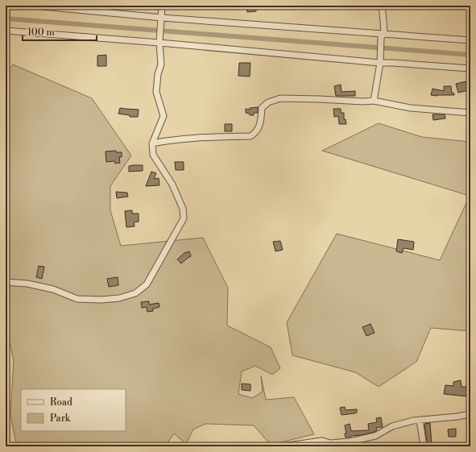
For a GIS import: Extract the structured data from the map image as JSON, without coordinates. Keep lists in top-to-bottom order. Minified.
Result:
{"legend":["Road","Park"],"scale_bar":"100 m"}
